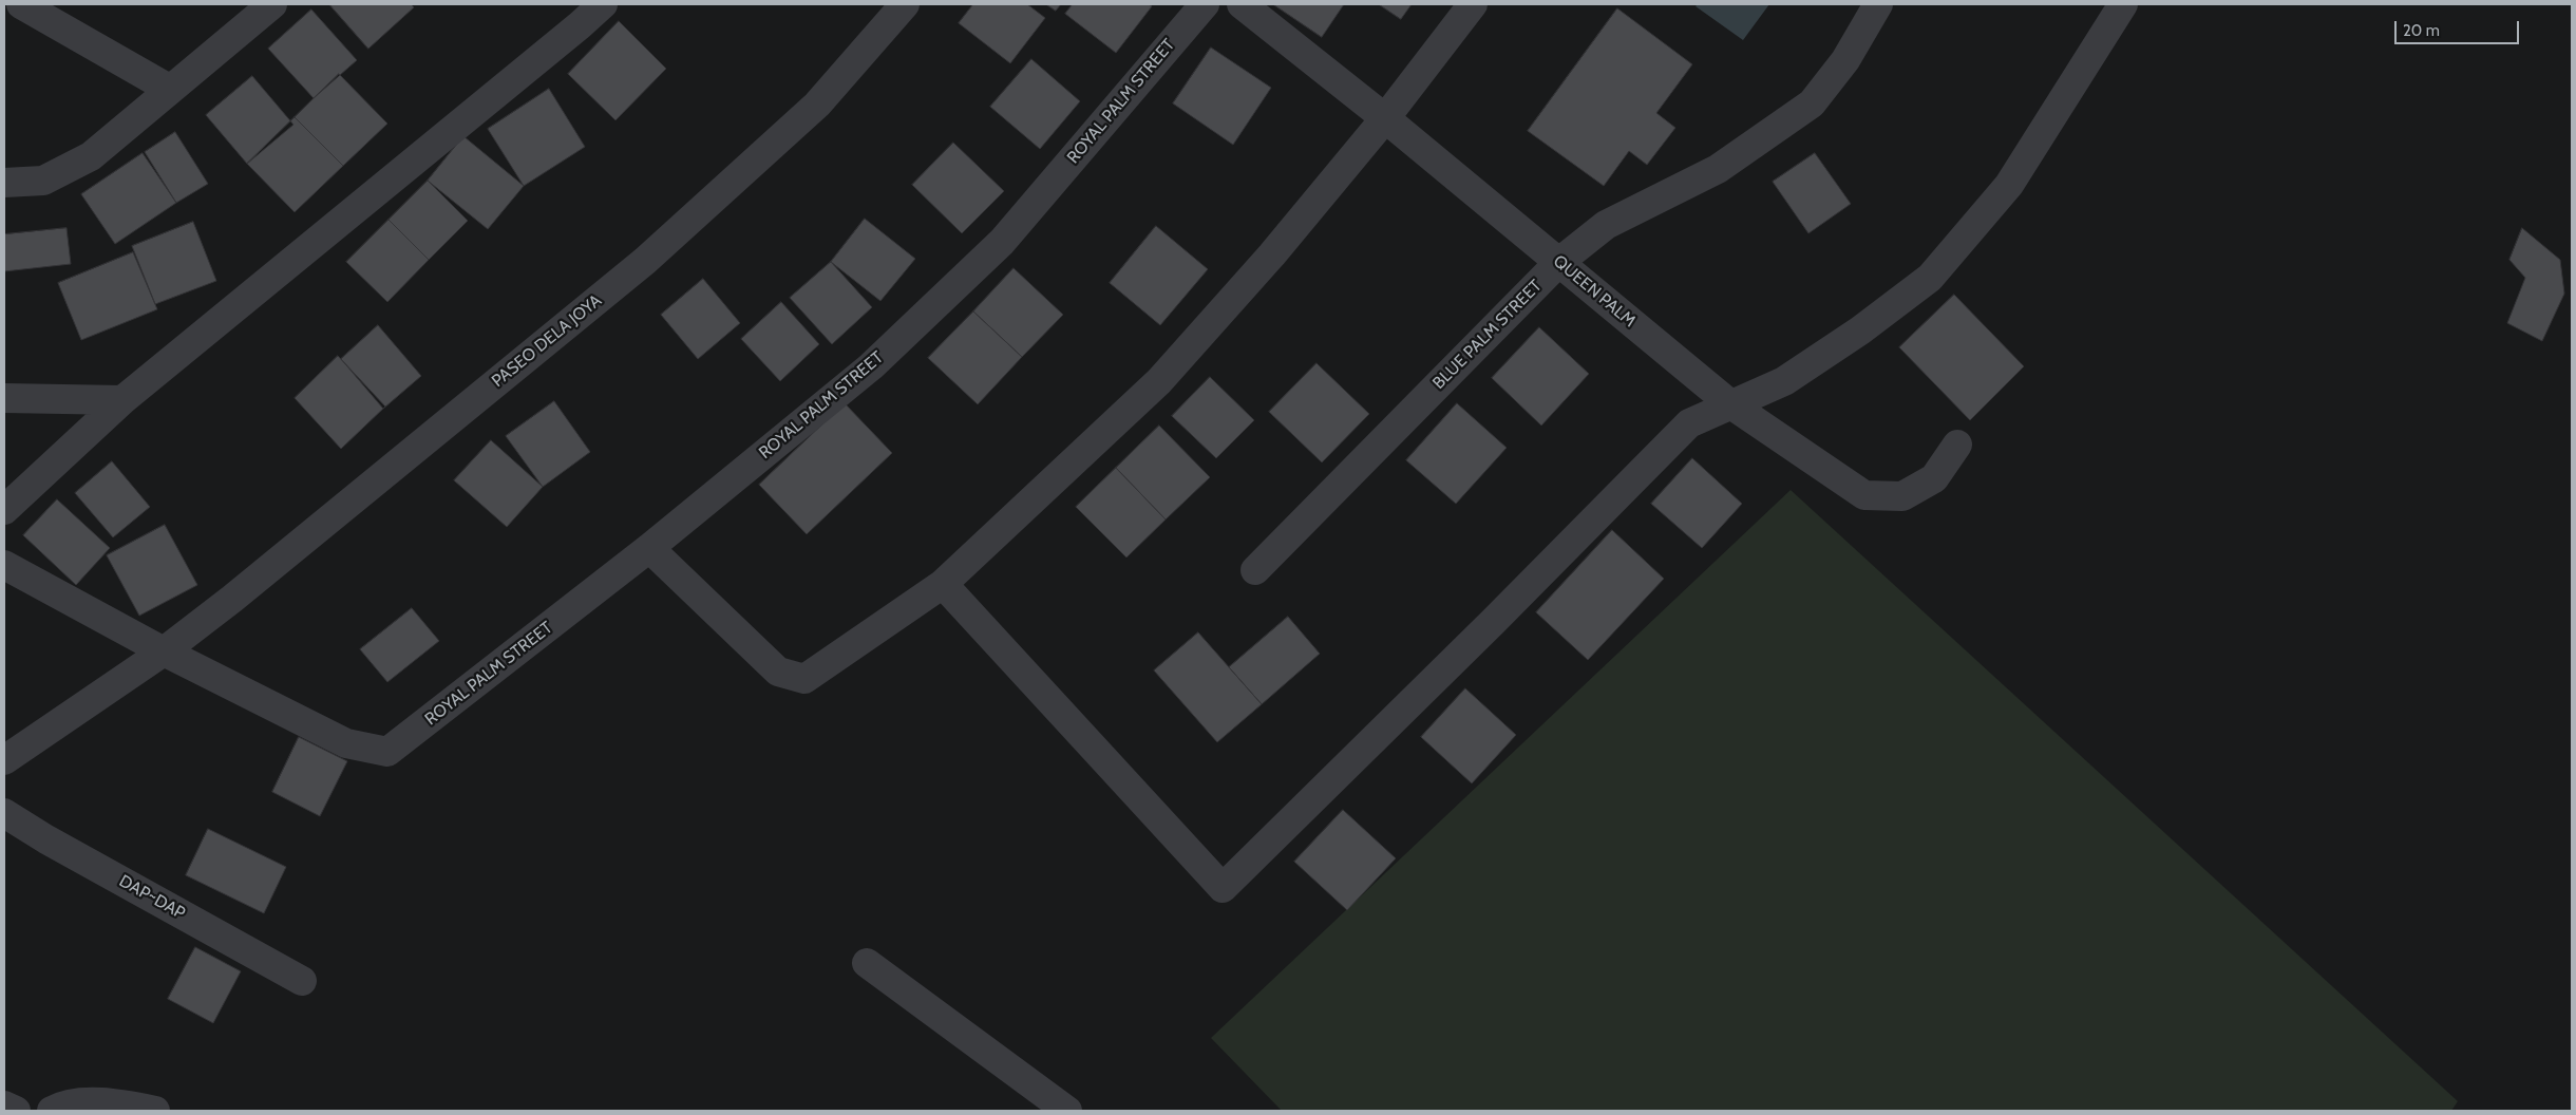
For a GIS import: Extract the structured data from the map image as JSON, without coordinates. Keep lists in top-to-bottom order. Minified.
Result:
{"streets":{"street":["ROYAL PALM STREET","QUEEN PALM","BLUE PALM STREET","PASEO DELA JOYA","DAP~DAP"]},"crossings":[["ROYAL PALM STREET","PASEO DELA JOYA"],["QUEEN PALM","BLUE PALM STREET"]],"scale_bar":"20 m"}
